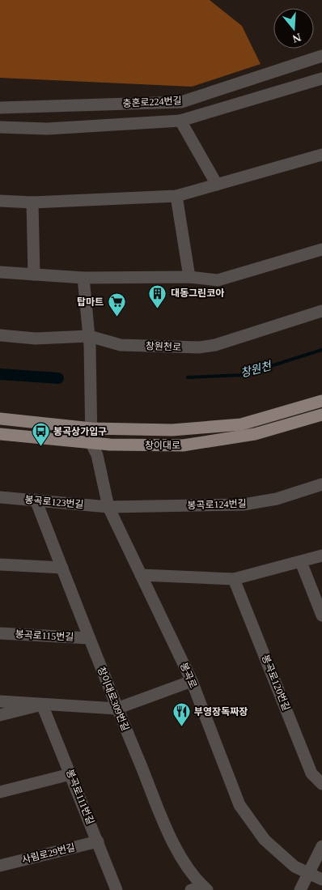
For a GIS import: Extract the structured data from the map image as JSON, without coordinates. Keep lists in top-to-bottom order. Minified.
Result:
{"streets":{"main road":["창이대로"],"street":["충혼로224번길","창원천로","봉곡로123번길","봉곡로124번길","봉곡로115번길","봉곡로","봉곡로120번길","창이대로309번길","봉곡로111번길","사림로29번길"]},"crossings":[["창이대로","봉곡로"],["봉곡로123번길","봉곡로124번길"],["봉곡로123번길","봉곡로"],["봉곡로123번길","창이대로309번길"],["봉곡로124번길","봉곡로"],["봉곡로115번길","창이대로309번길"],["봉곡로111번길","사림로29번길"]],"water":["창원천"],"places":{"building":["대동그린코아"],"supermarket":["탑마트"],"bus stop":["봉곡상가입구"],"restaurant":["부영장독짜장"]},"north":"bottom"}
